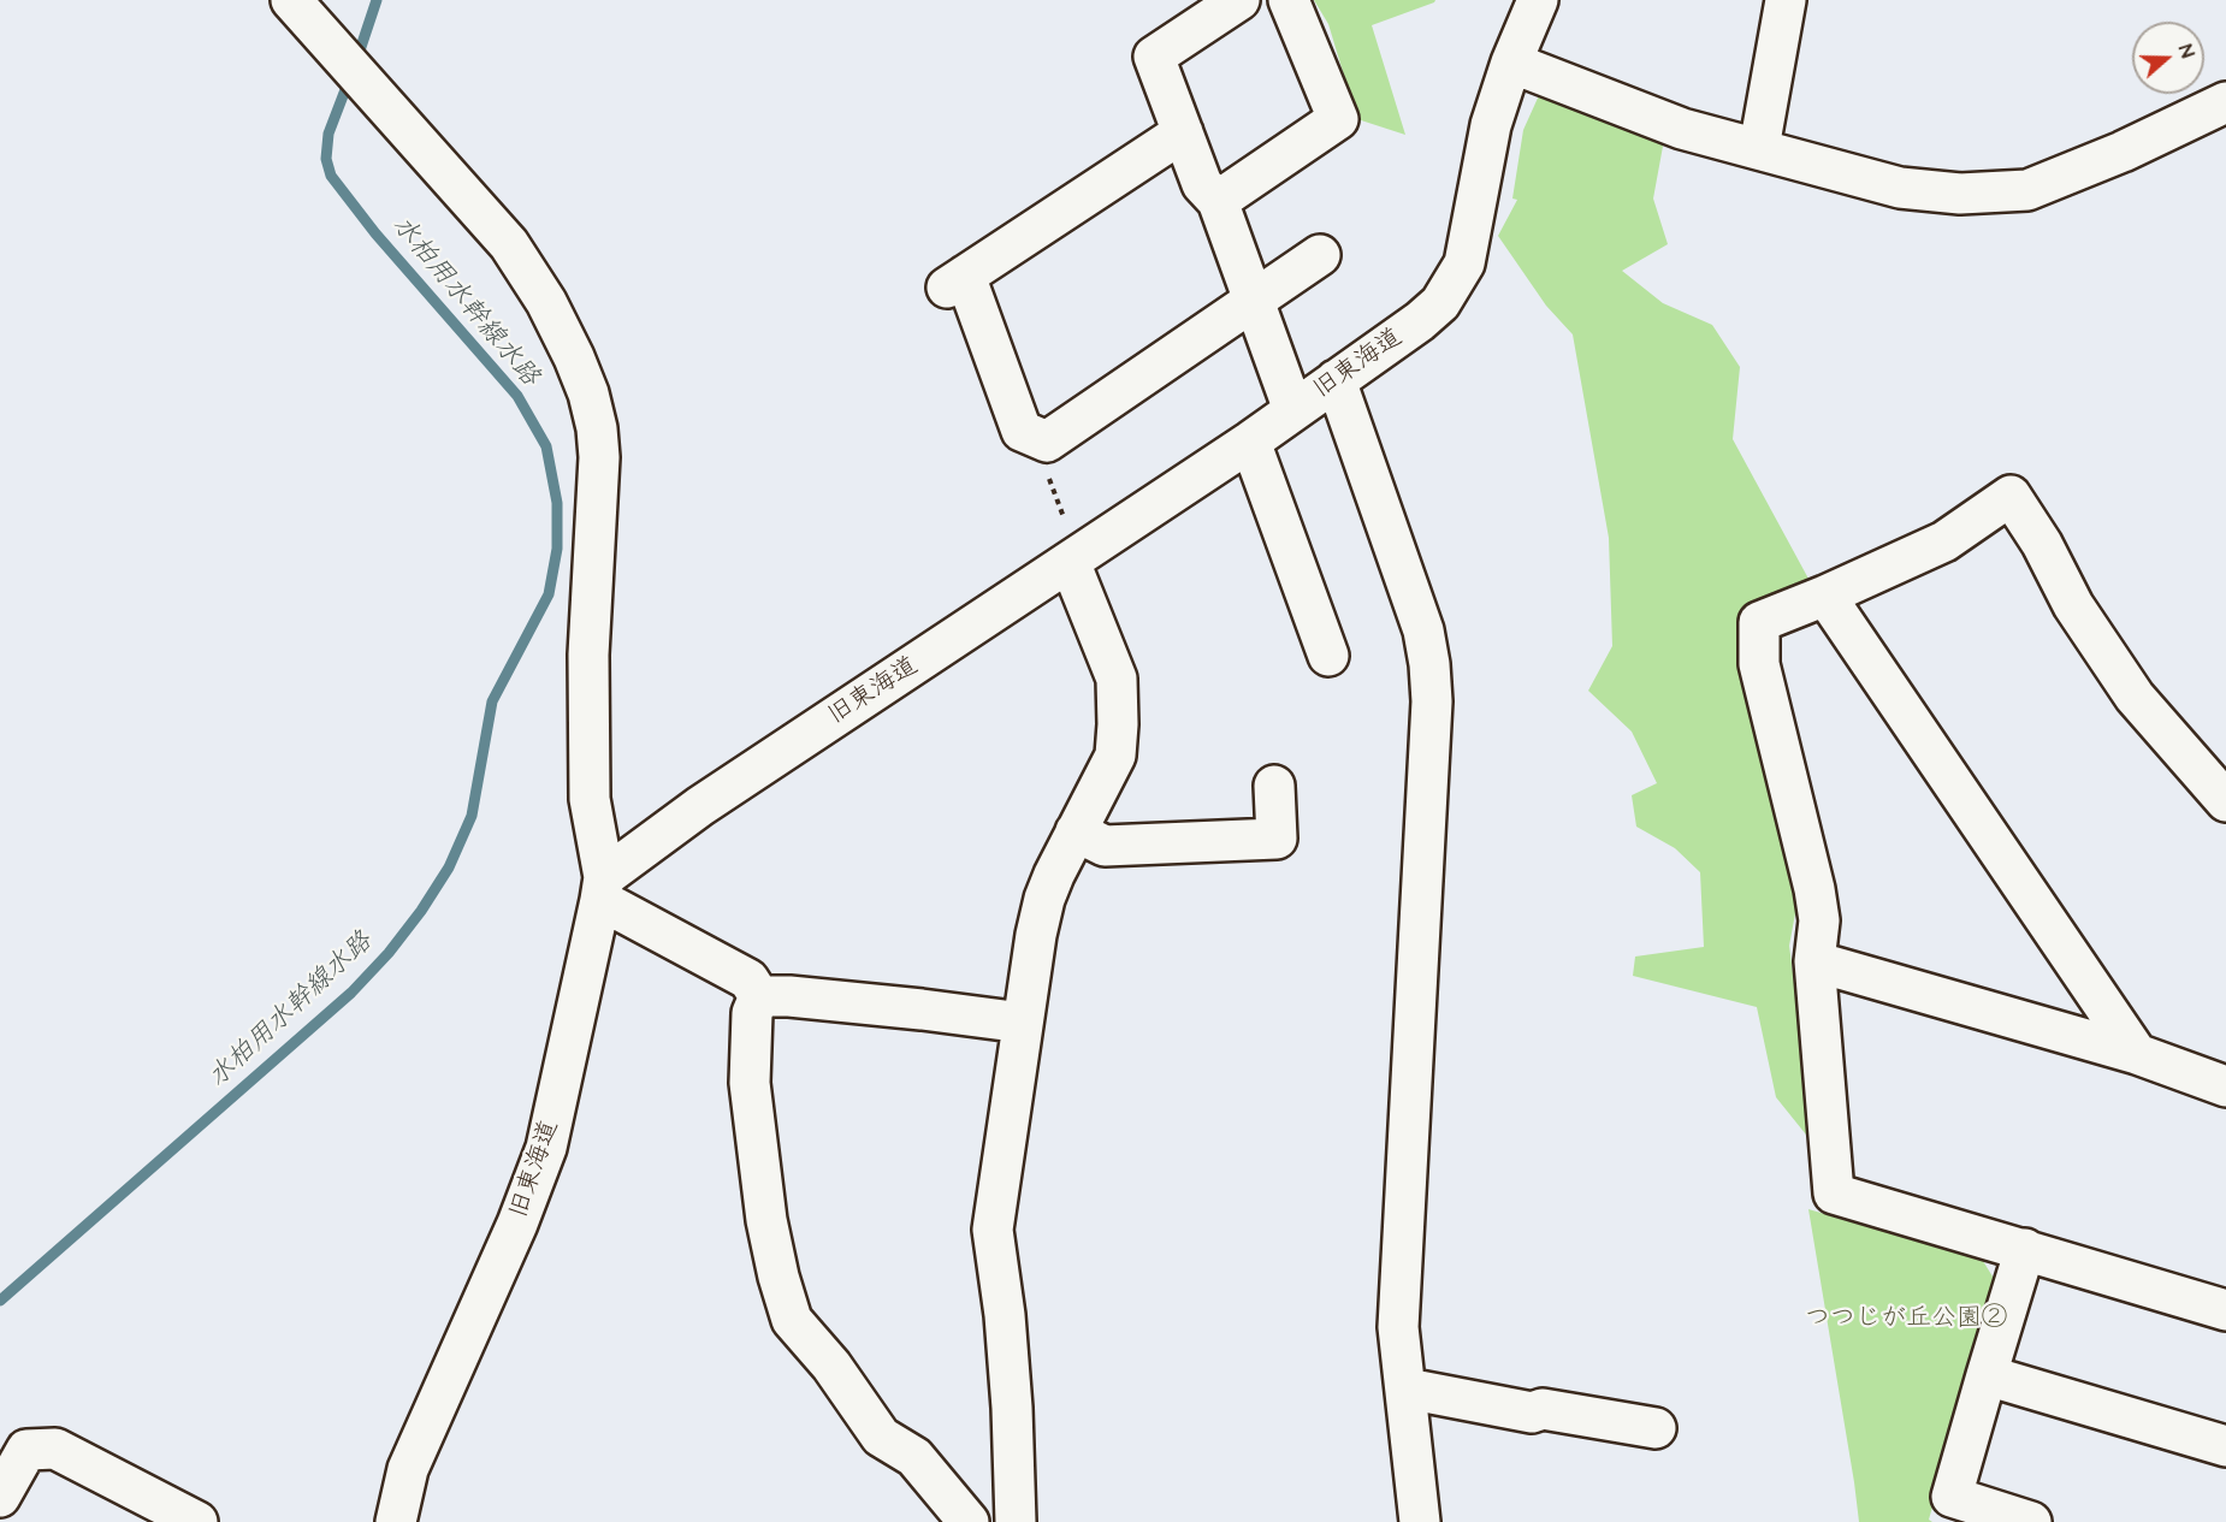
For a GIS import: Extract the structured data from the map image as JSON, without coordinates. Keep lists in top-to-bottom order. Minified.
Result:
{"streets":{"street":["旧東海道"]},"water":["水柏用水幹線水路"],"parks":["つつじが丘公園②"],"north":"right"}
